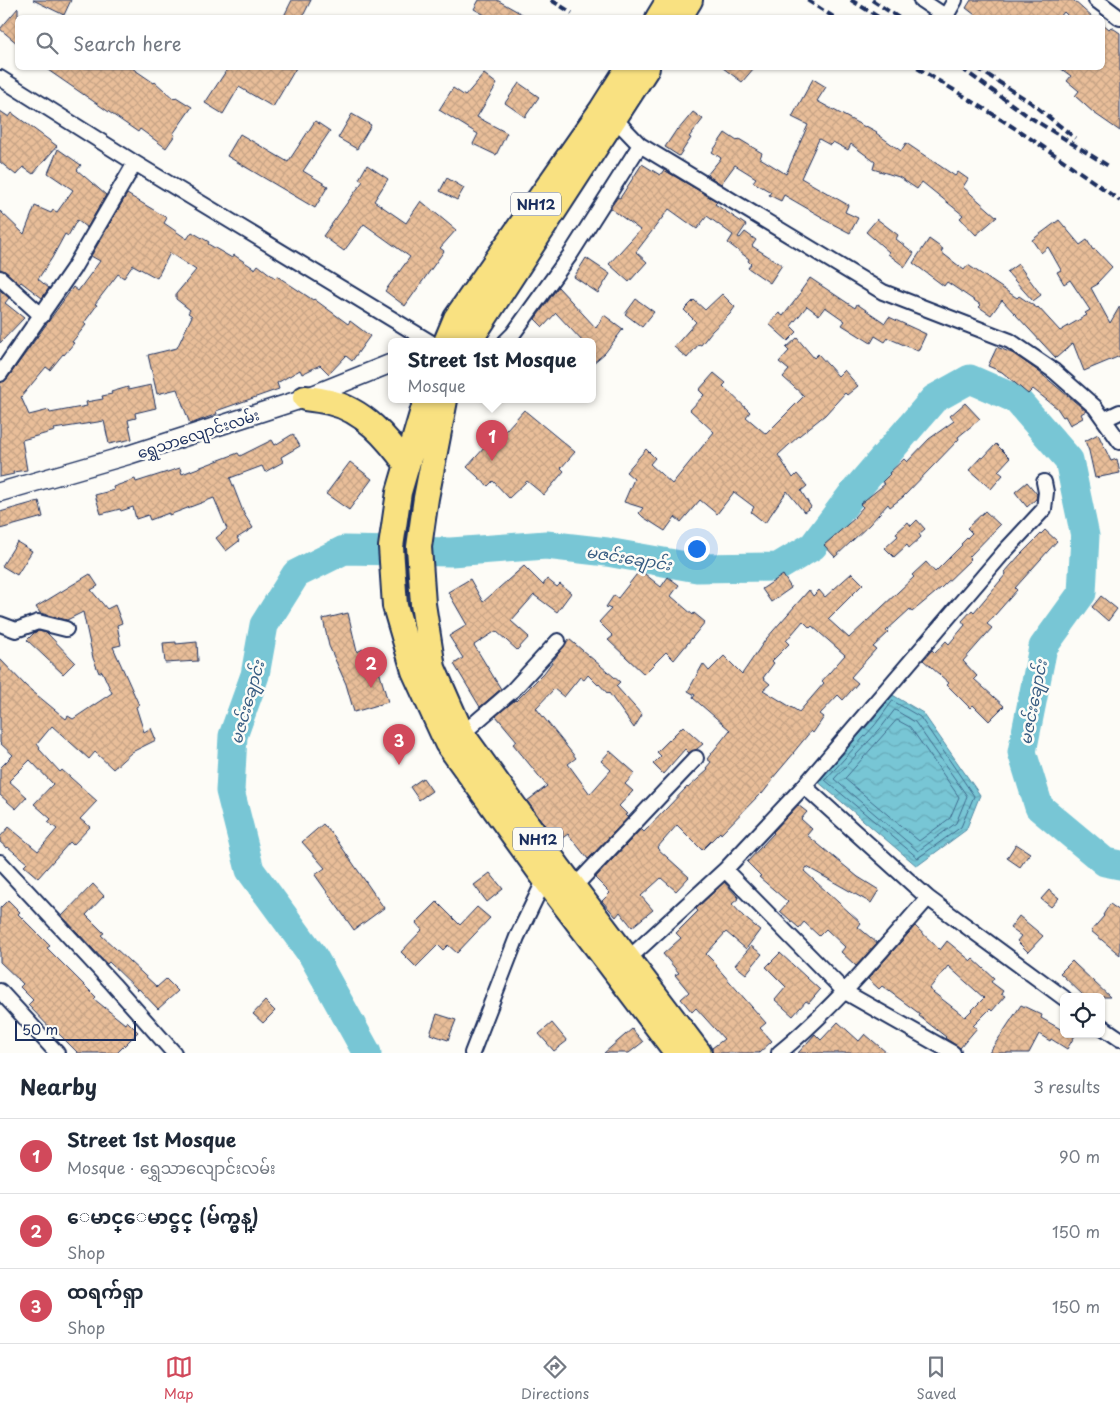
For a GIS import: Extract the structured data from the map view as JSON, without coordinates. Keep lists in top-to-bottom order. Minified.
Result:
{"streets":{"highway":["NH12"],"street":["ရွှေသာလျောင်းလမ်း"]},"water":["မဇင်းချောင်း"],"scale_bar":"50 m","page":{"search":"Search here","popup":["Street 1st Mosque","Mosque"],"pins":["1","2","3"],"scale":"50 m","heading":["Nearby","3 results"],"list":[{"mark":"1","name":"Street 1st Mosque","note":"Mosque · ရွှေသာလျောင်းလမ်း","value":"90 m"},{"mark":"2","name":"ေမာင္ေမာင္ခင္ (မ်က္မွန္)","note":"Shop","value":"150 m"},{"mark":"3","name":"ထရက်ရှာ","note":"Shop","value":"150 m"}],"nav":["Map","Directions","Saved"]}}
